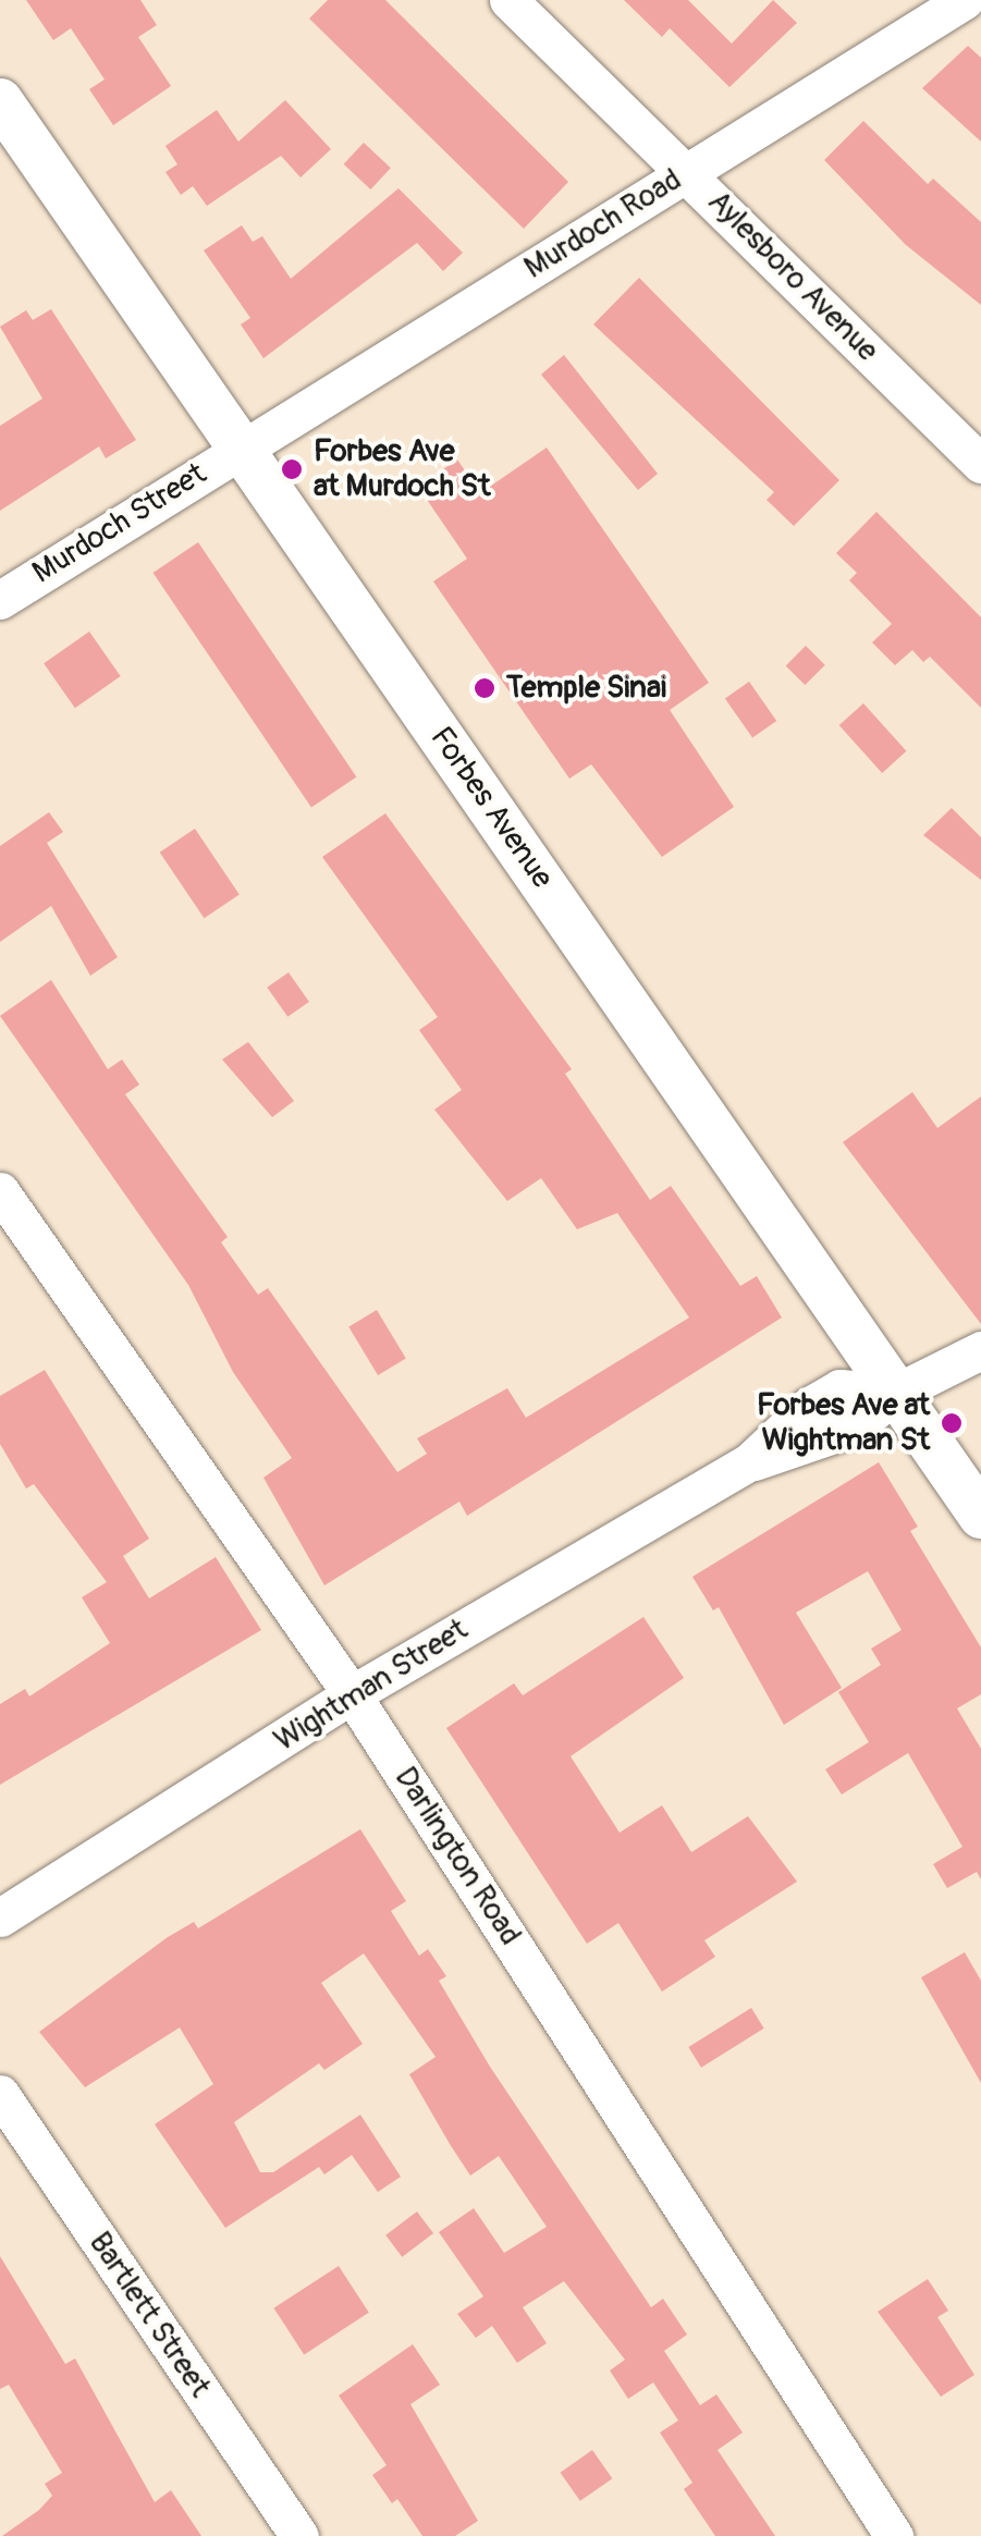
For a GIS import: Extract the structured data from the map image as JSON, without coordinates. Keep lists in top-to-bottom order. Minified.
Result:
{"streets":{"main road":["Forbes Avenue"],"street":["Murdoch Road","Aylesboro Avenue","Murdoch Street","Wightman Street","Darlington Road","Bartlett Street"]},"crossings":[["Murdoch Road","Aylesboro Avenue"],["Murdoch Road","Murdoch Street"],["Murdoch Road","Forbes Avenue"],["Murdoch Street","Forbes Avenue"],["Forbes Avenue","Wightman Street"],["Wightman Street","Darlington Road"]],"places":["Forbes Ave at Murdoch St","Temple Sinai","Forbes Ave at Wightman St"]}
